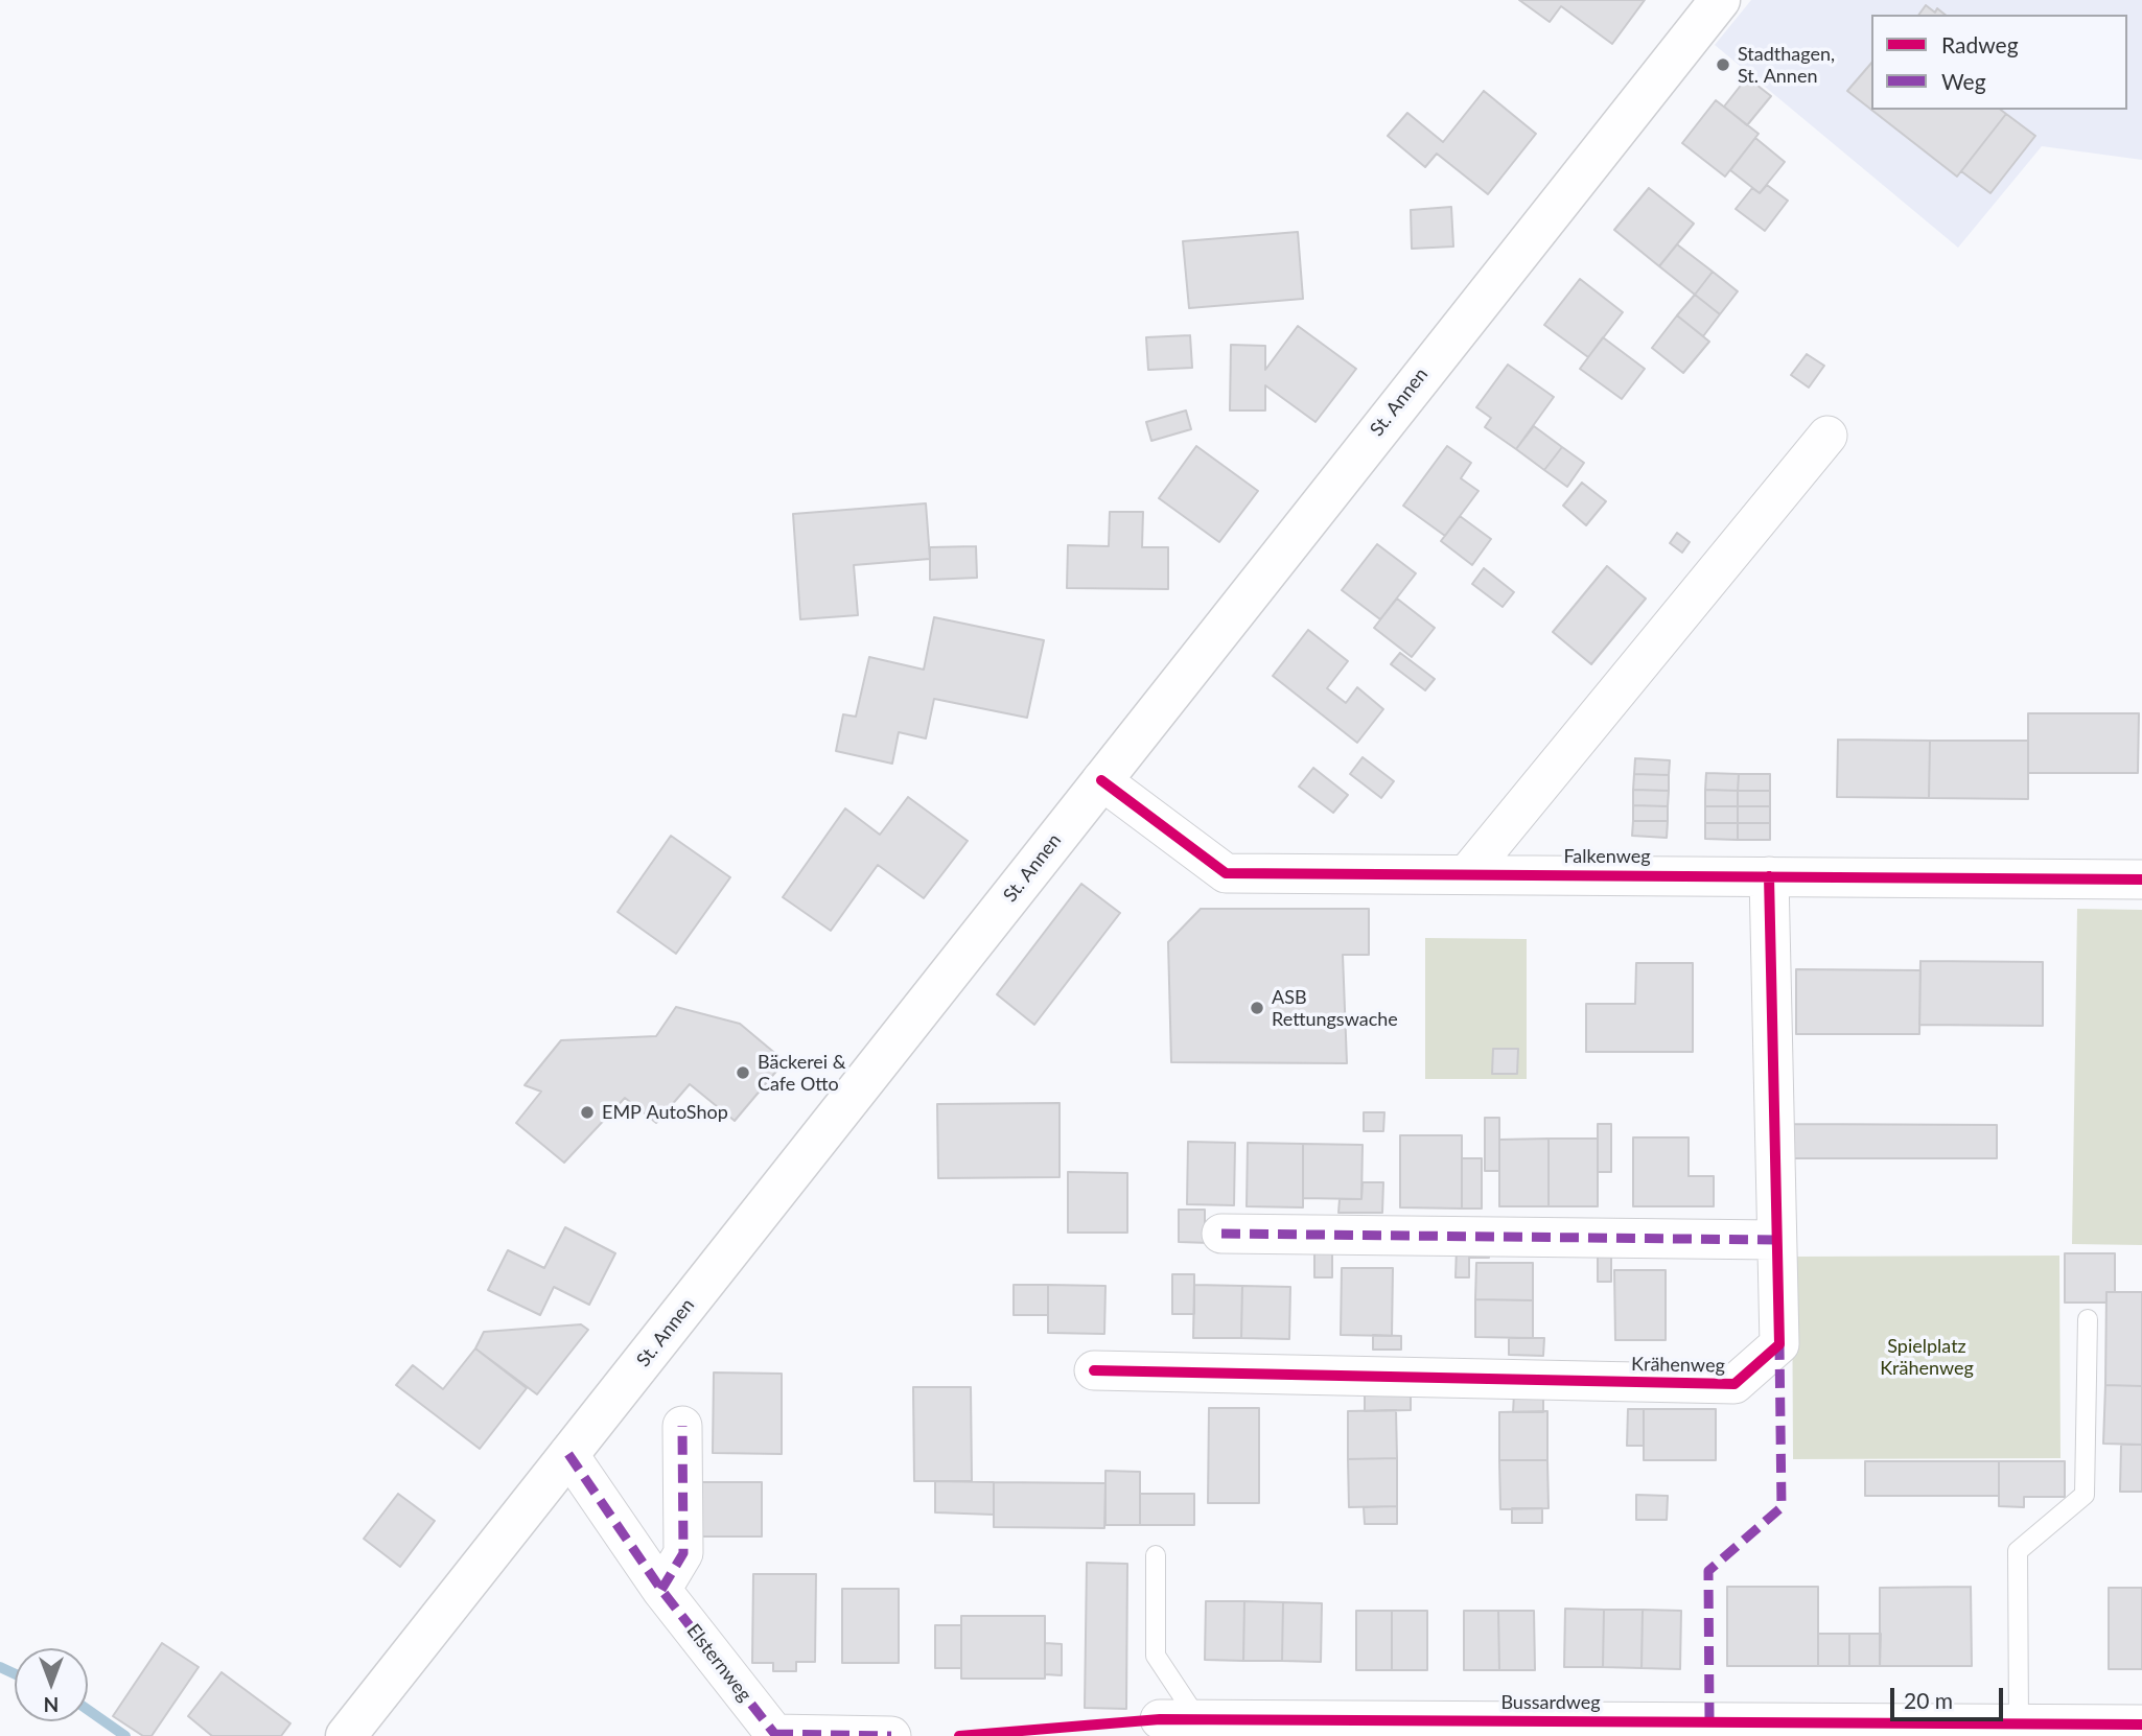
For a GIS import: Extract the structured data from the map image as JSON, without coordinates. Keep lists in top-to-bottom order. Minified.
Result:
{"streets":{"main road":["St. Annen"],"street":["Falkenweg","Krähenweg","Elsternweg","Bussardweg"]},"crossings":[["St. Annen","Falkenweg"],["St. Annen","Elsternweg"],["Falkenweg","Krähenweg"]],"parks":["Spielplatz Krähenweg"],"places":["Stadthagen, St. Annen","ASB Rettungswache","Bäckerei & Cafe Otto","EMP AutoShop"],"legend":["Radweg","Weg"],"scale_bar":"20 m","north":"bottom"}
